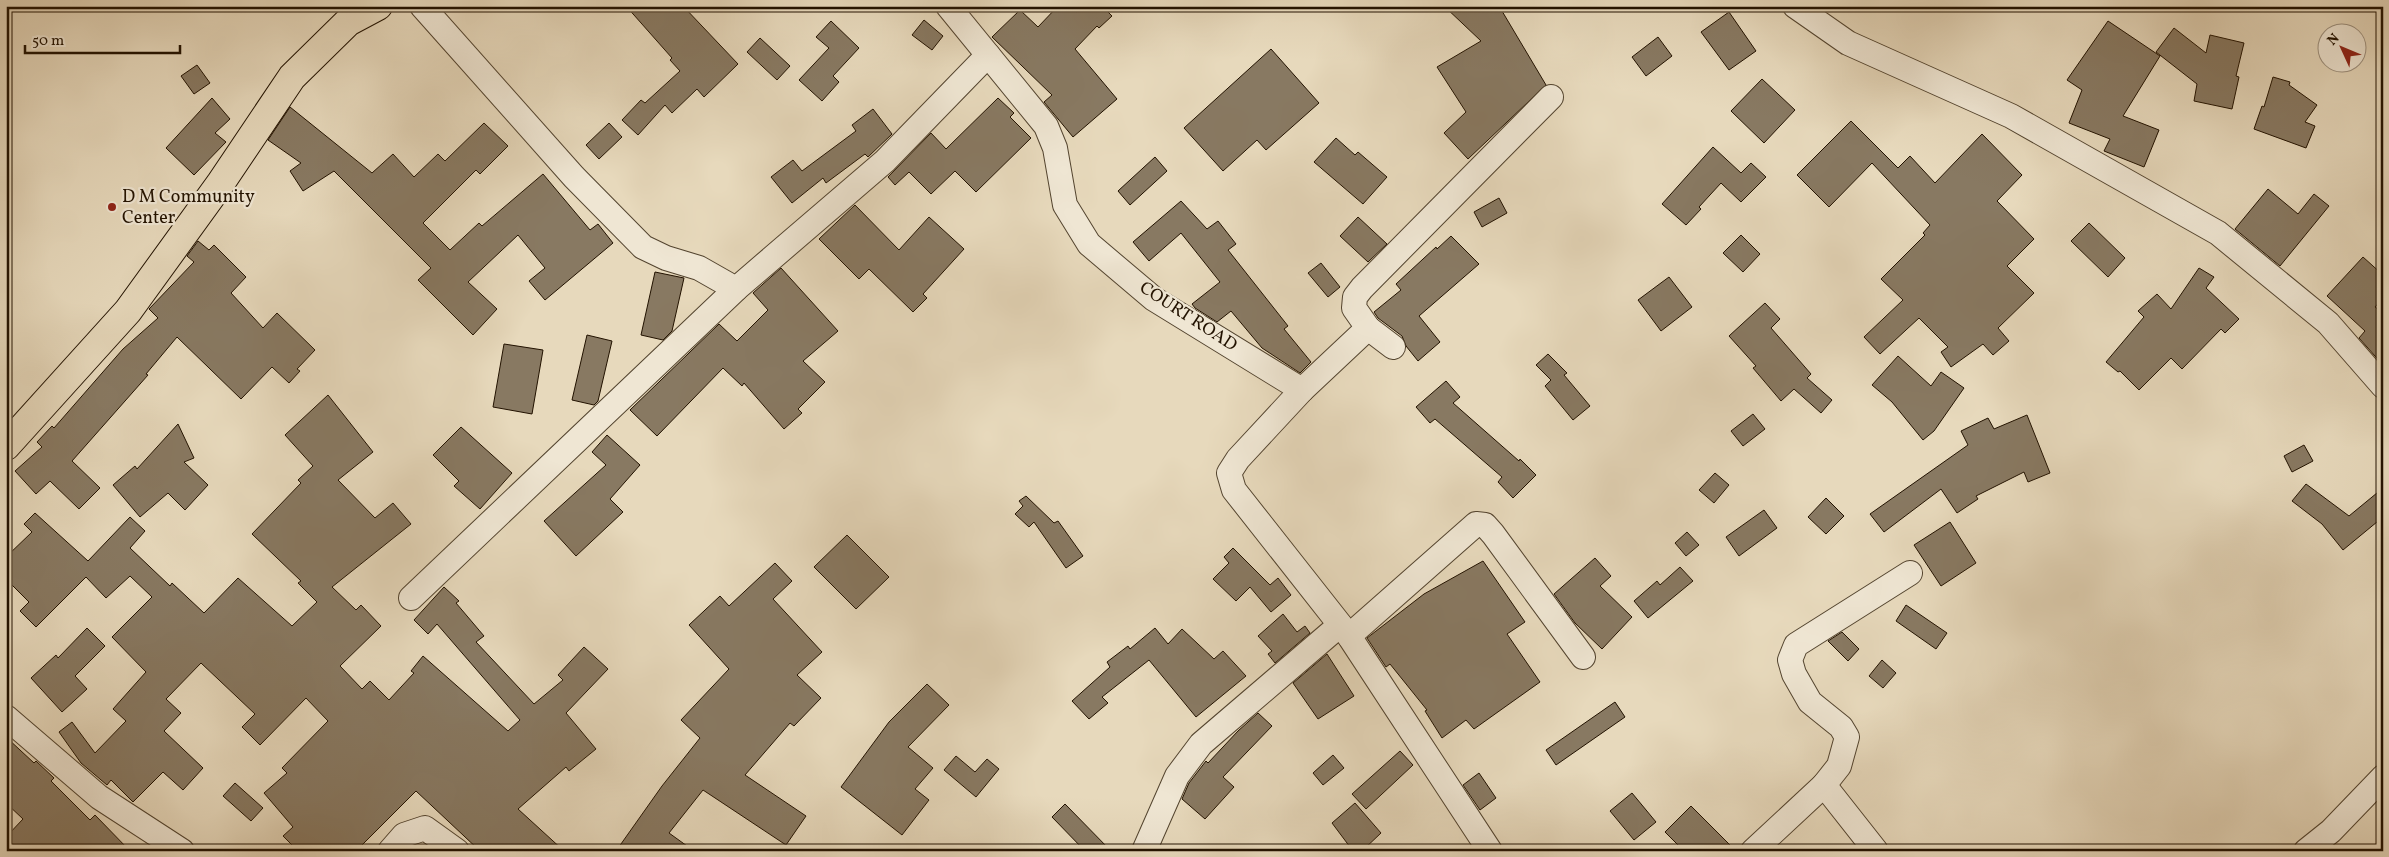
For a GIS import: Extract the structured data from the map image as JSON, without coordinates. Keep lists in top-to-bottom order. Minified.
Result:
{"streets":{"street":["COURT ROAD"]},"places":["D M Community Center"],"scale_bar":"50 m","north":"top left"}
